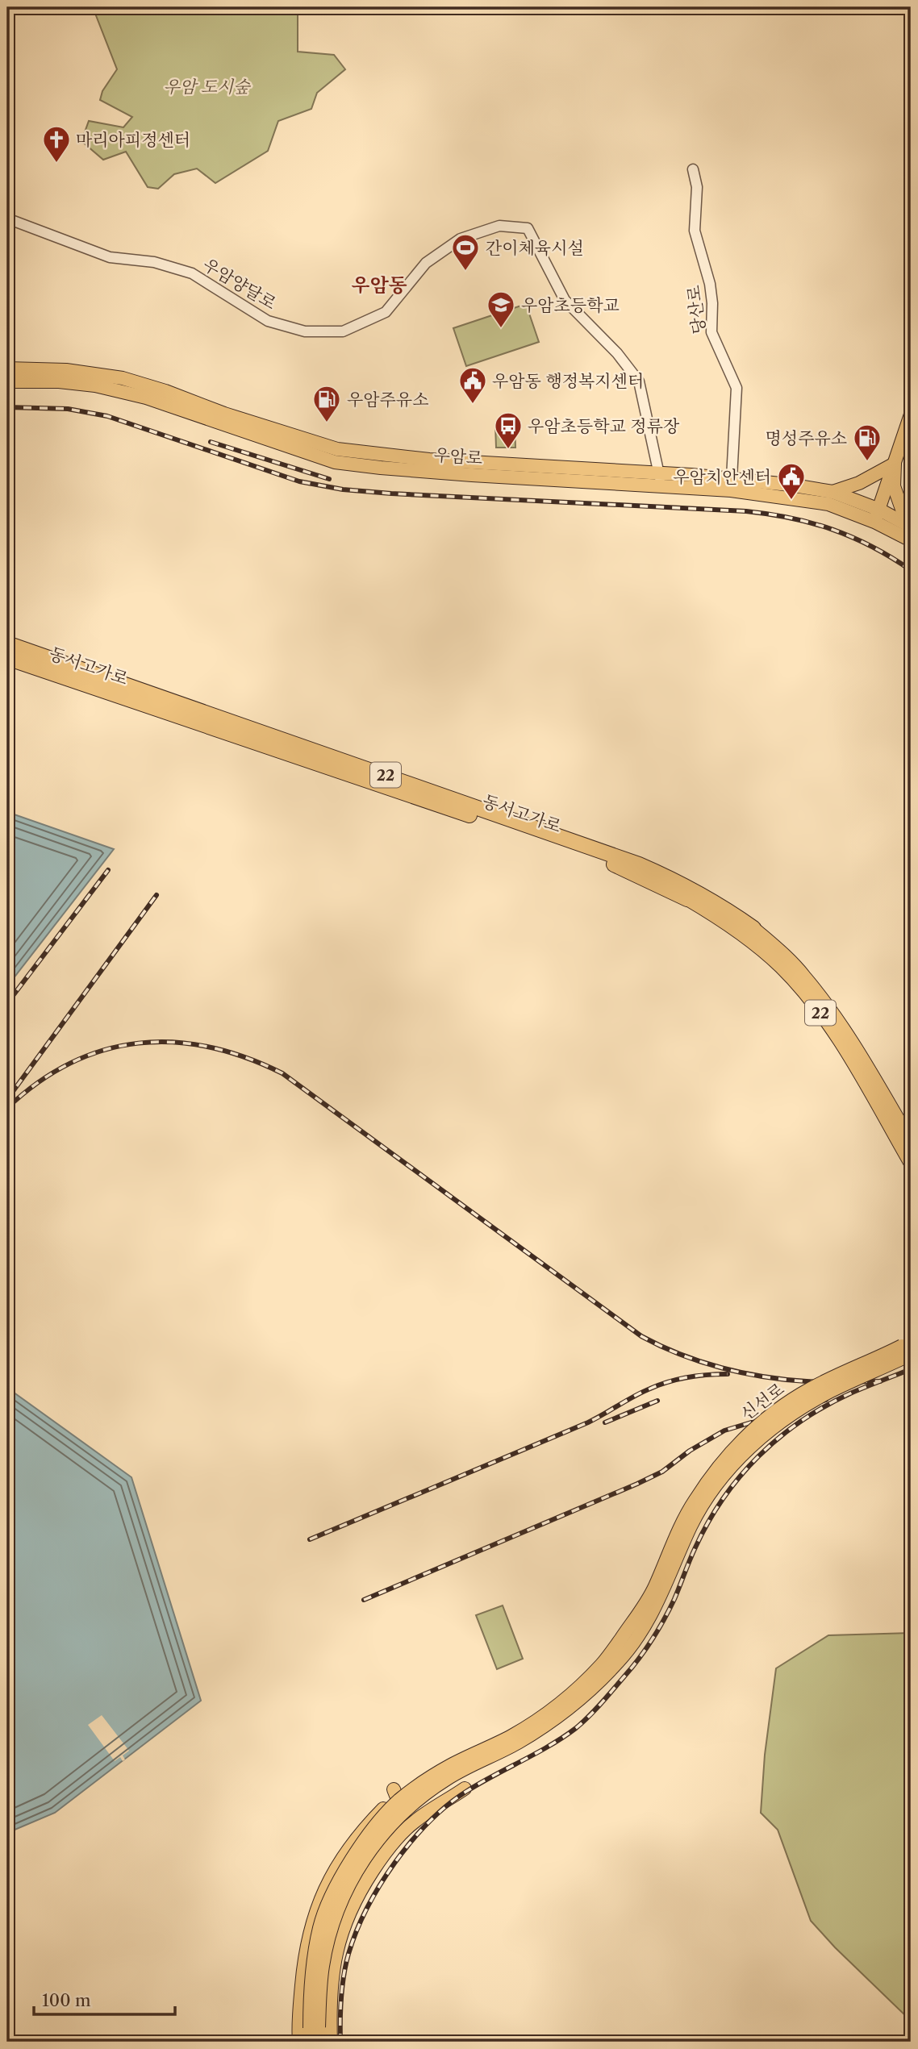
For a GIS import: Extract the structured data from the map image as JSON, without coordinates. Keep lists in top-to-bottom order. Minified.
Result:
{"streets":{"highway":["동서고가로","22"],"main road":["우암로","신선로"],"street":["우암양달로","당산로"]},"crossings":[["우암양달로","우암로"],["당산로","우암로"]],"districts":["우암동"],"parks":["우암 도시숲"],"places":{"church":["마리아피정센터"],"sports":["간이체육시설"],"school or university":["우암초등학교"],"public building":["우암동 행정복지센터","우암치안센터"],"fuel station":["우암주유소","명성주유소"],"bus stop":["우암초등학교 정류장"]},"scale_bar":"100 m"}
